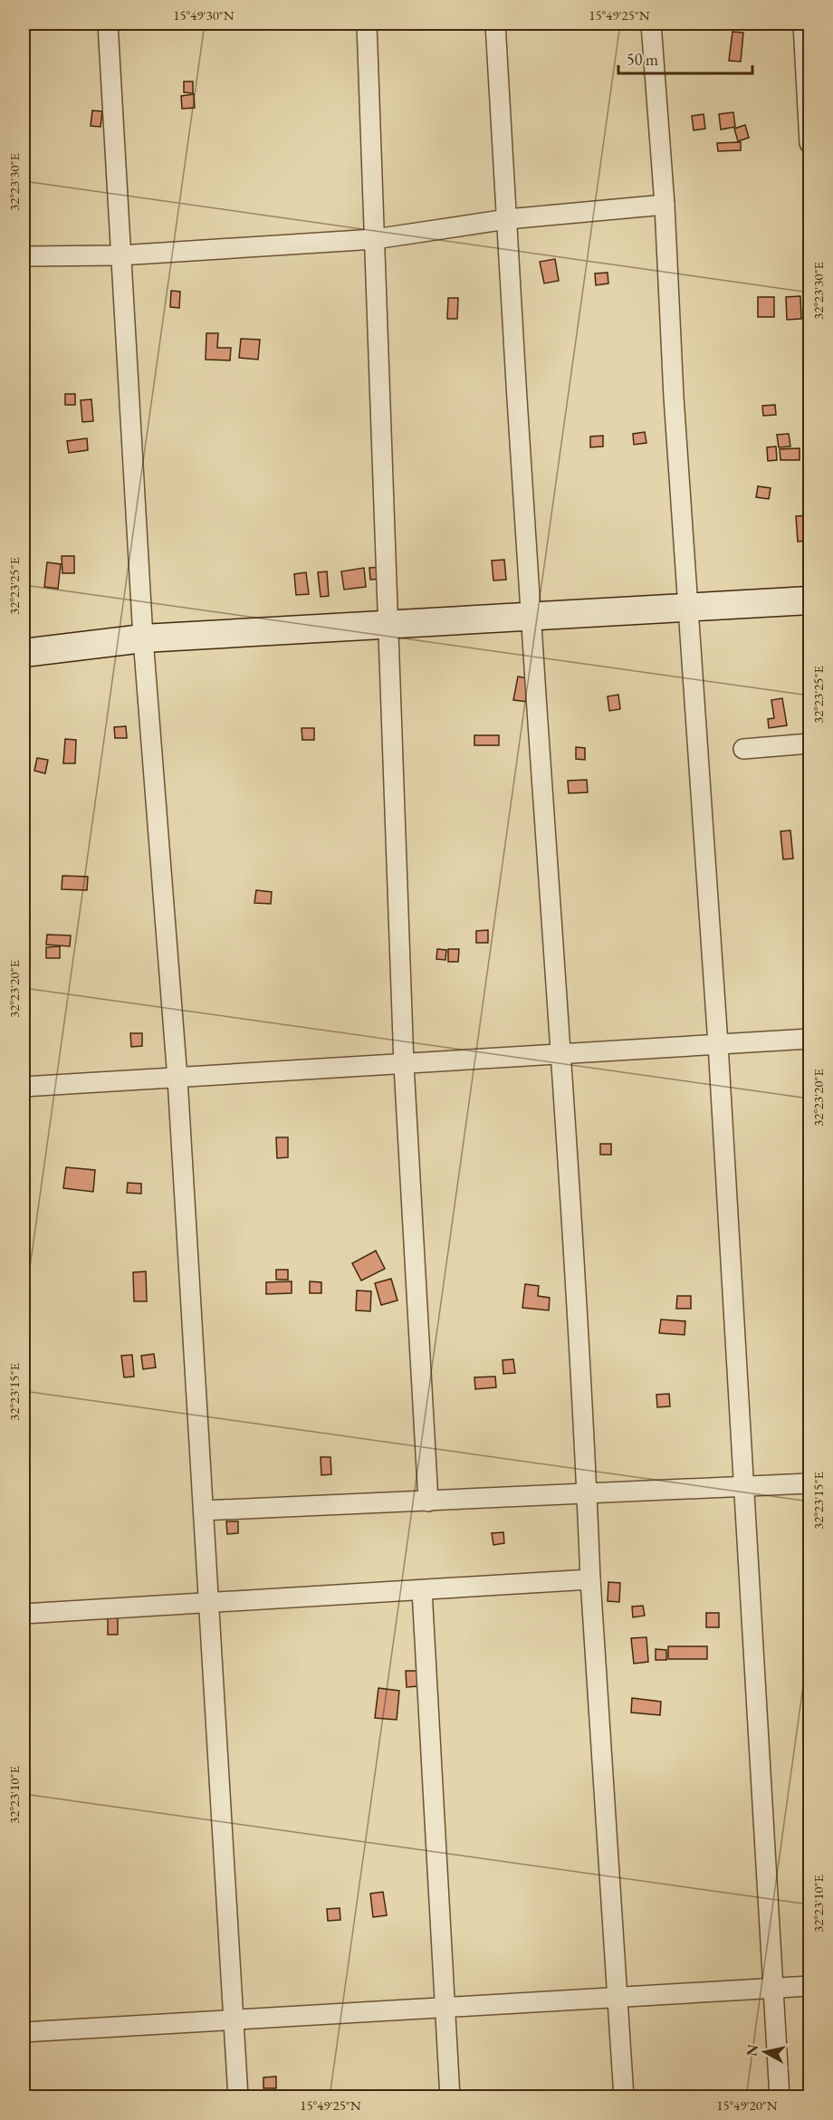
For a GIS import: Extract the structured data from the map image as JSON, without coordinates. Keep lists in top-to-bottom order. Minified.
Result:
{"scale_bar":"50 m","north":"left","coordinates":["15°49'30\"N","15°49'25\"N","32°23'30\"E","32°23'25\"E","32°23'20\"E","32°23'15\"E","32°23'10\"E","15°49'20\"N"]}
